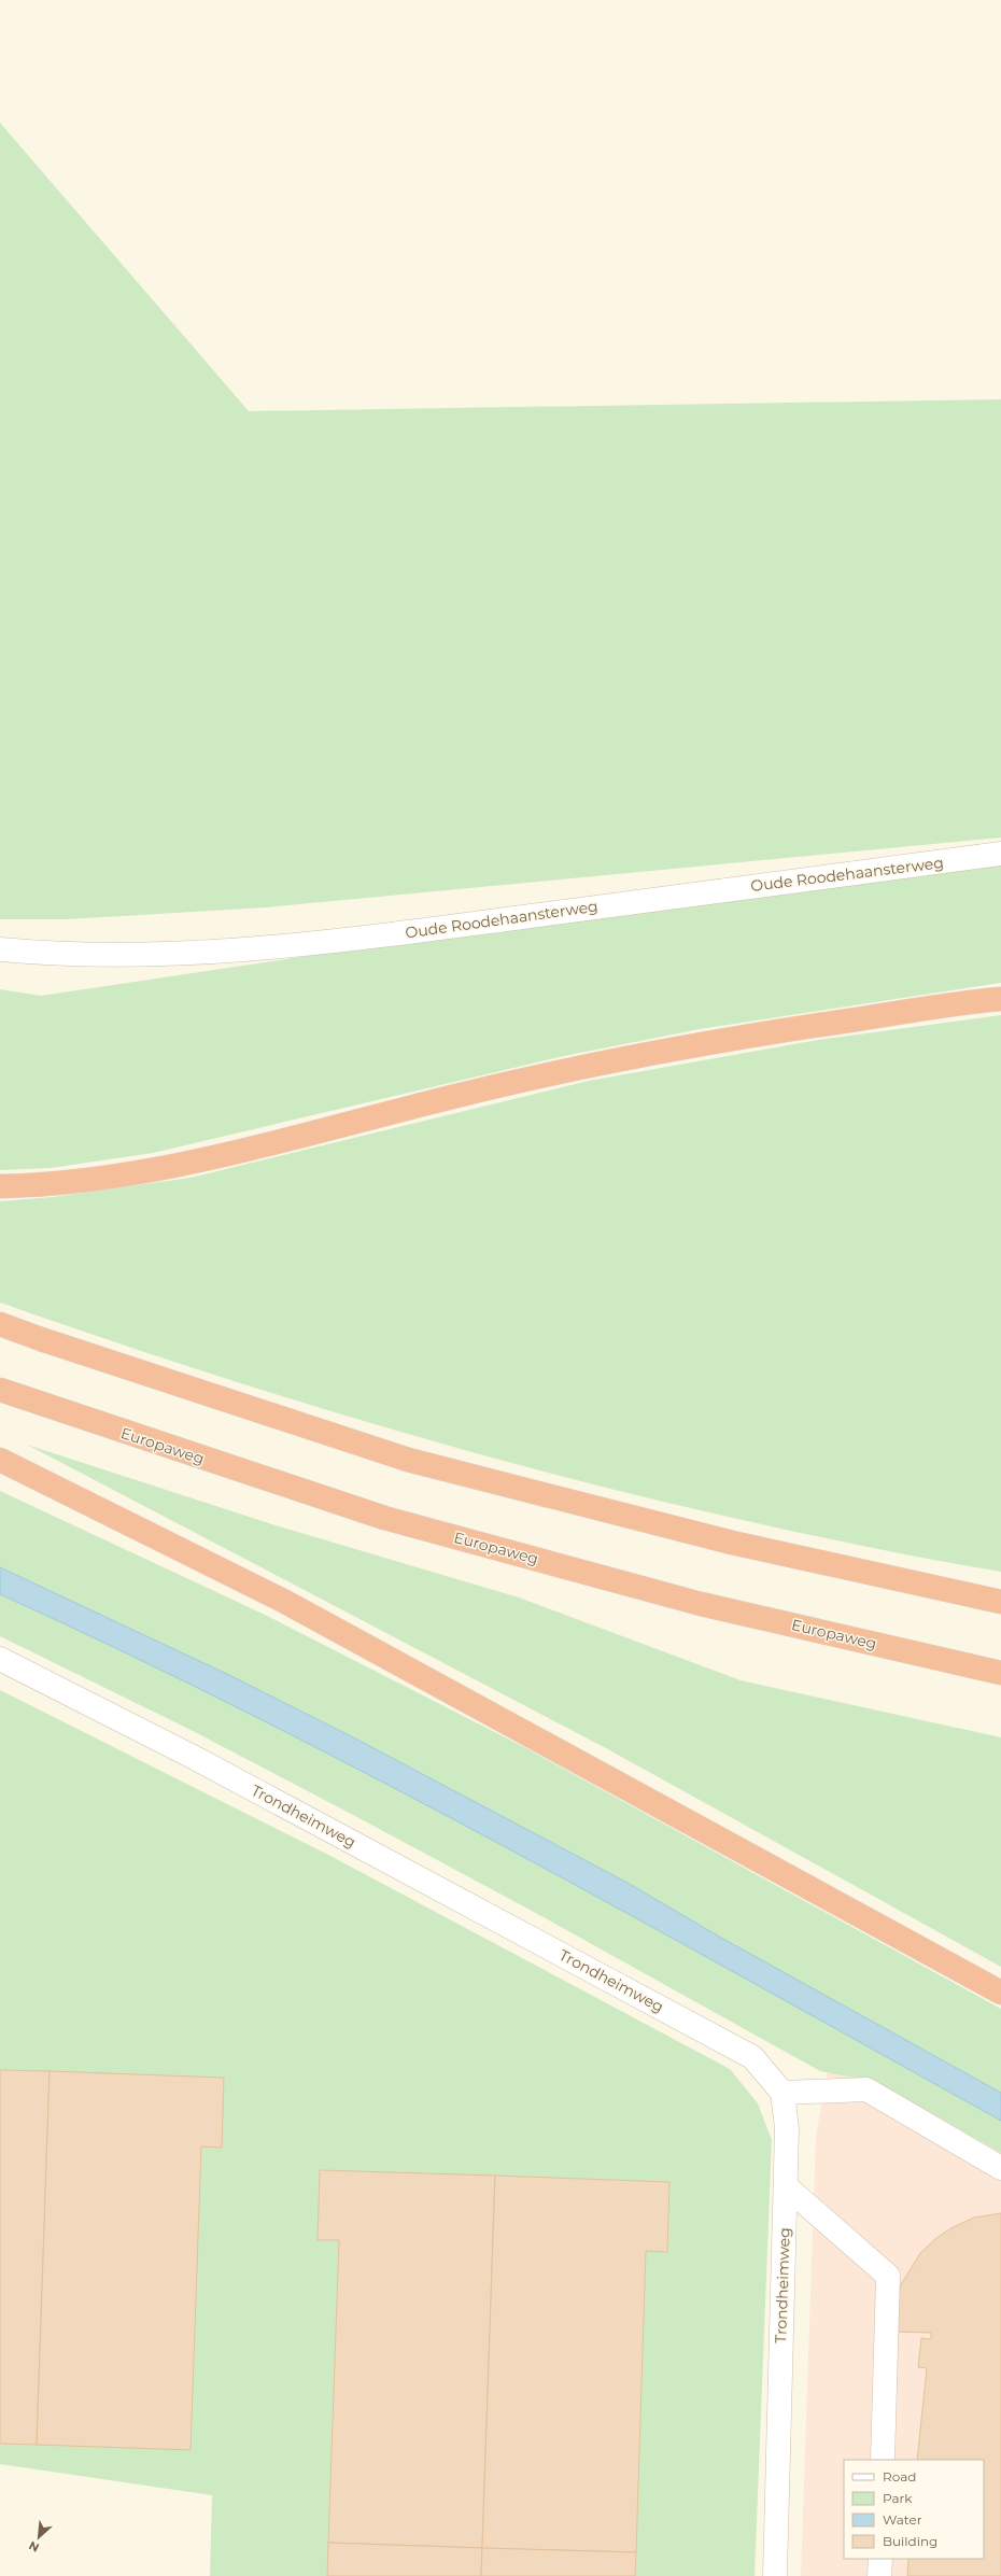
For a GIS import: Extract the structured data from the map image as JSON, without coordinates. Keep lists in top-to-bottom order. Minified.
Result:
{"streets":{"highway":["Europaweg"],"street":["Oude Roodehaansterweg","Trondheimweg"]},"legend":["Road","Park","Water","Building"],"north":"bottom left"}
